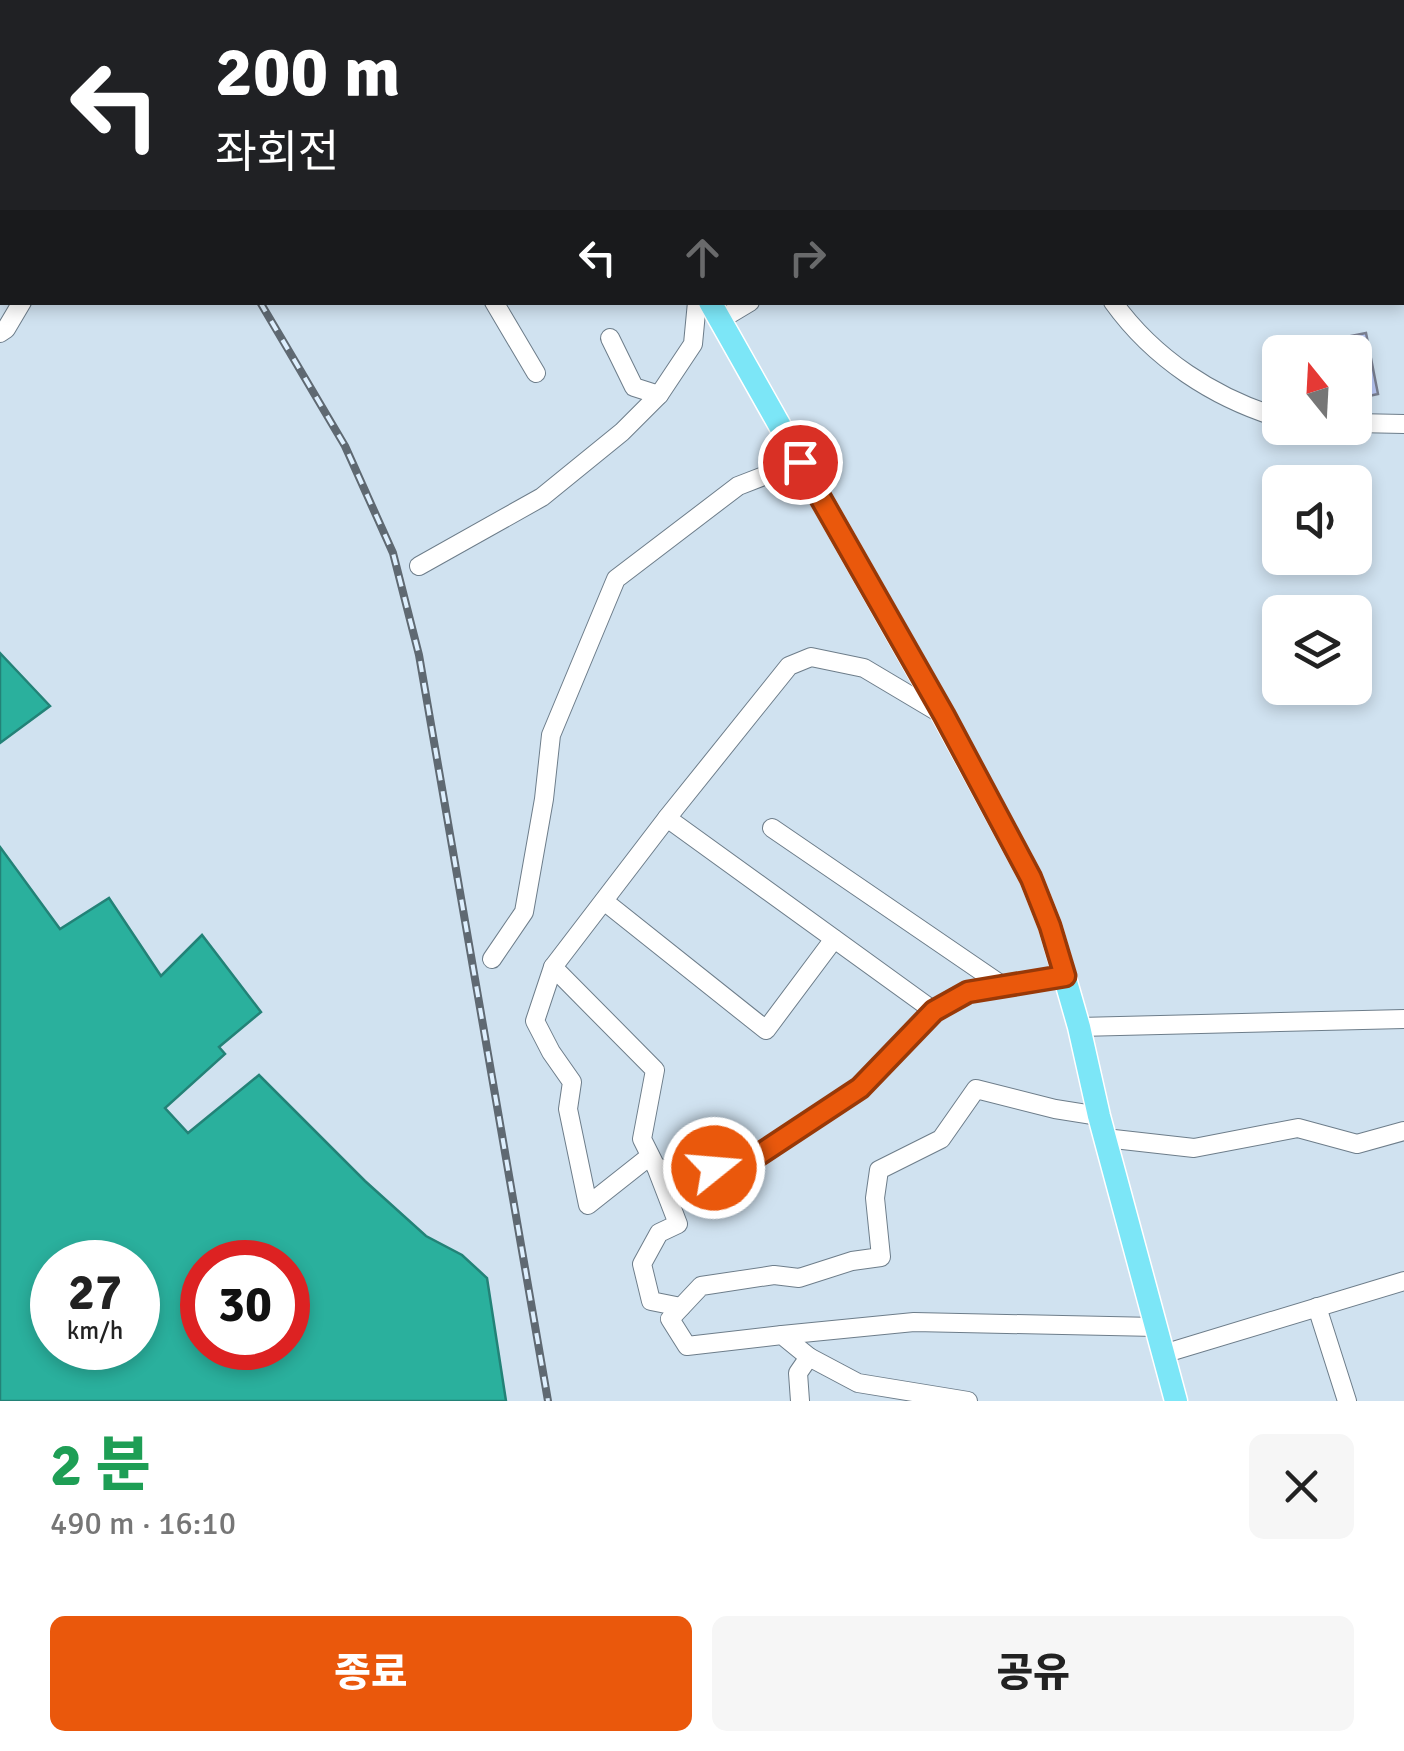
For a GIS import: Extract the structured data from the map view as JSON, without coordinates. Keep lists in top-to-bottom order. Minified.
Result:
{"north":"top","page":{"turn":["200 m","좌회전"],"speed":"27 km/h","limit":"30","heading":["2 분","490 m · 16:10"],"buttons":["종료","공유"]}}
